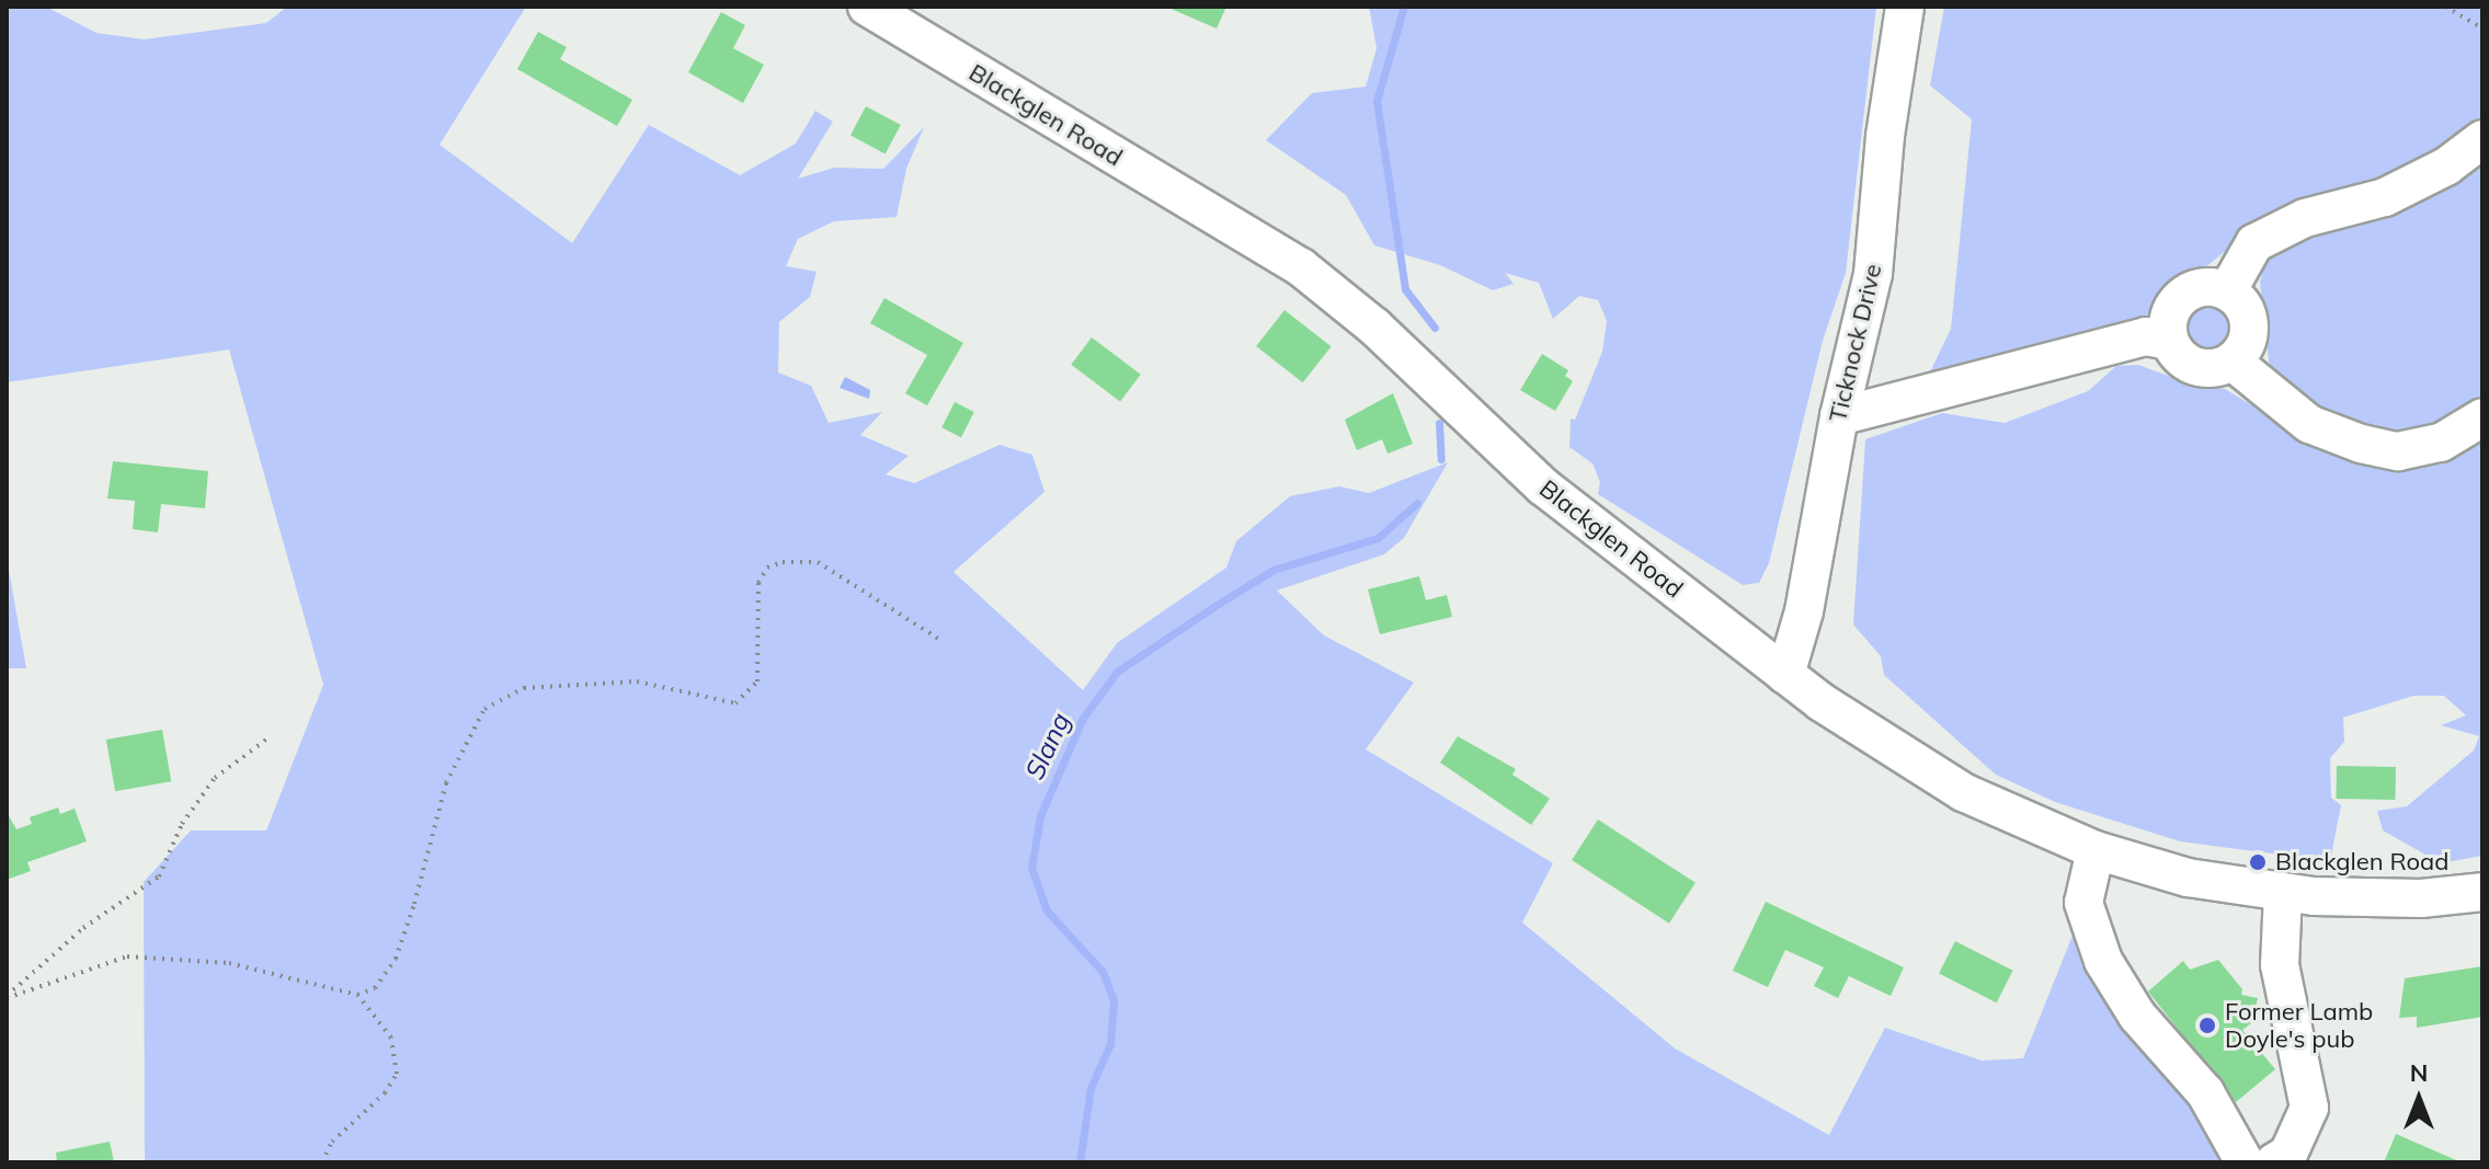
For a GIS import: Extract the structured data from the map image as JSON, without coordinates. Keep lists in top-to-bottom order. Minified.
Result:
{"streets":{"street":["Blackglen Road","Ticknock Drive"]},"crossings":[["Blackglen Road","Ticknock Drive"]],"water":["Slang"],"places":["Blackglen Road","Former Lamb Doyle's pub"],"north":"top"}
